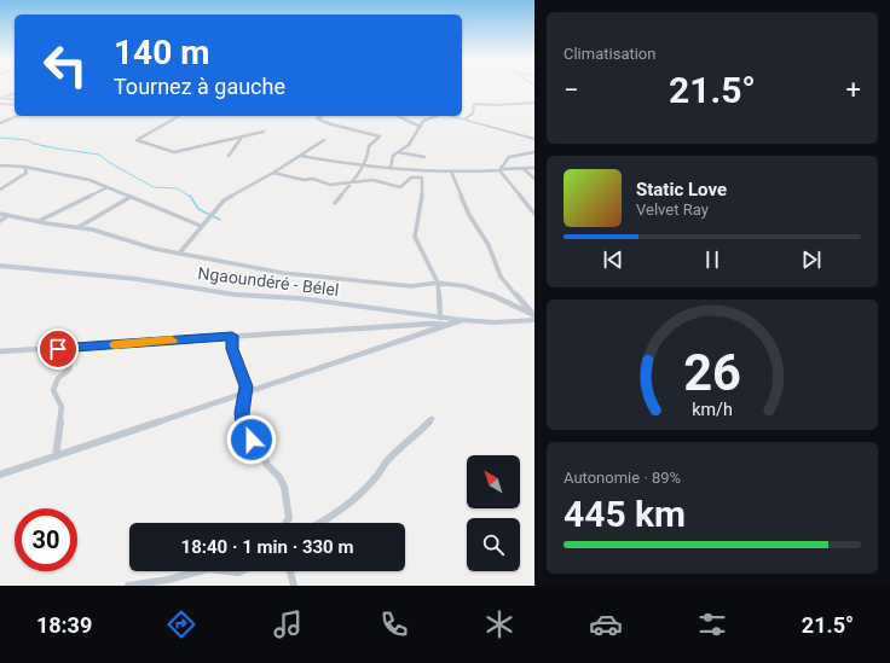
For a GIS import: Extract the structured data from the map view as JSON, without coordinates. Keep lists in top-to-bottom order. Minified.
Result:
{"streets":{"main road":["Ngaoundéré - Bélel"]},"north":"top left","page":{"tile":["Climatisation",["Autonomie · 89%","445 km"]],"turn":["140 m","Tournez à gauche"],"heat":["−","21.5°","+"],"song":["Static Love","Velvet Ray"],"limit":"30","trip":"18:40 · 1 min · 330 m","tabs":["18:39","21.5°"],"gauge":["26","km/h"]}}
